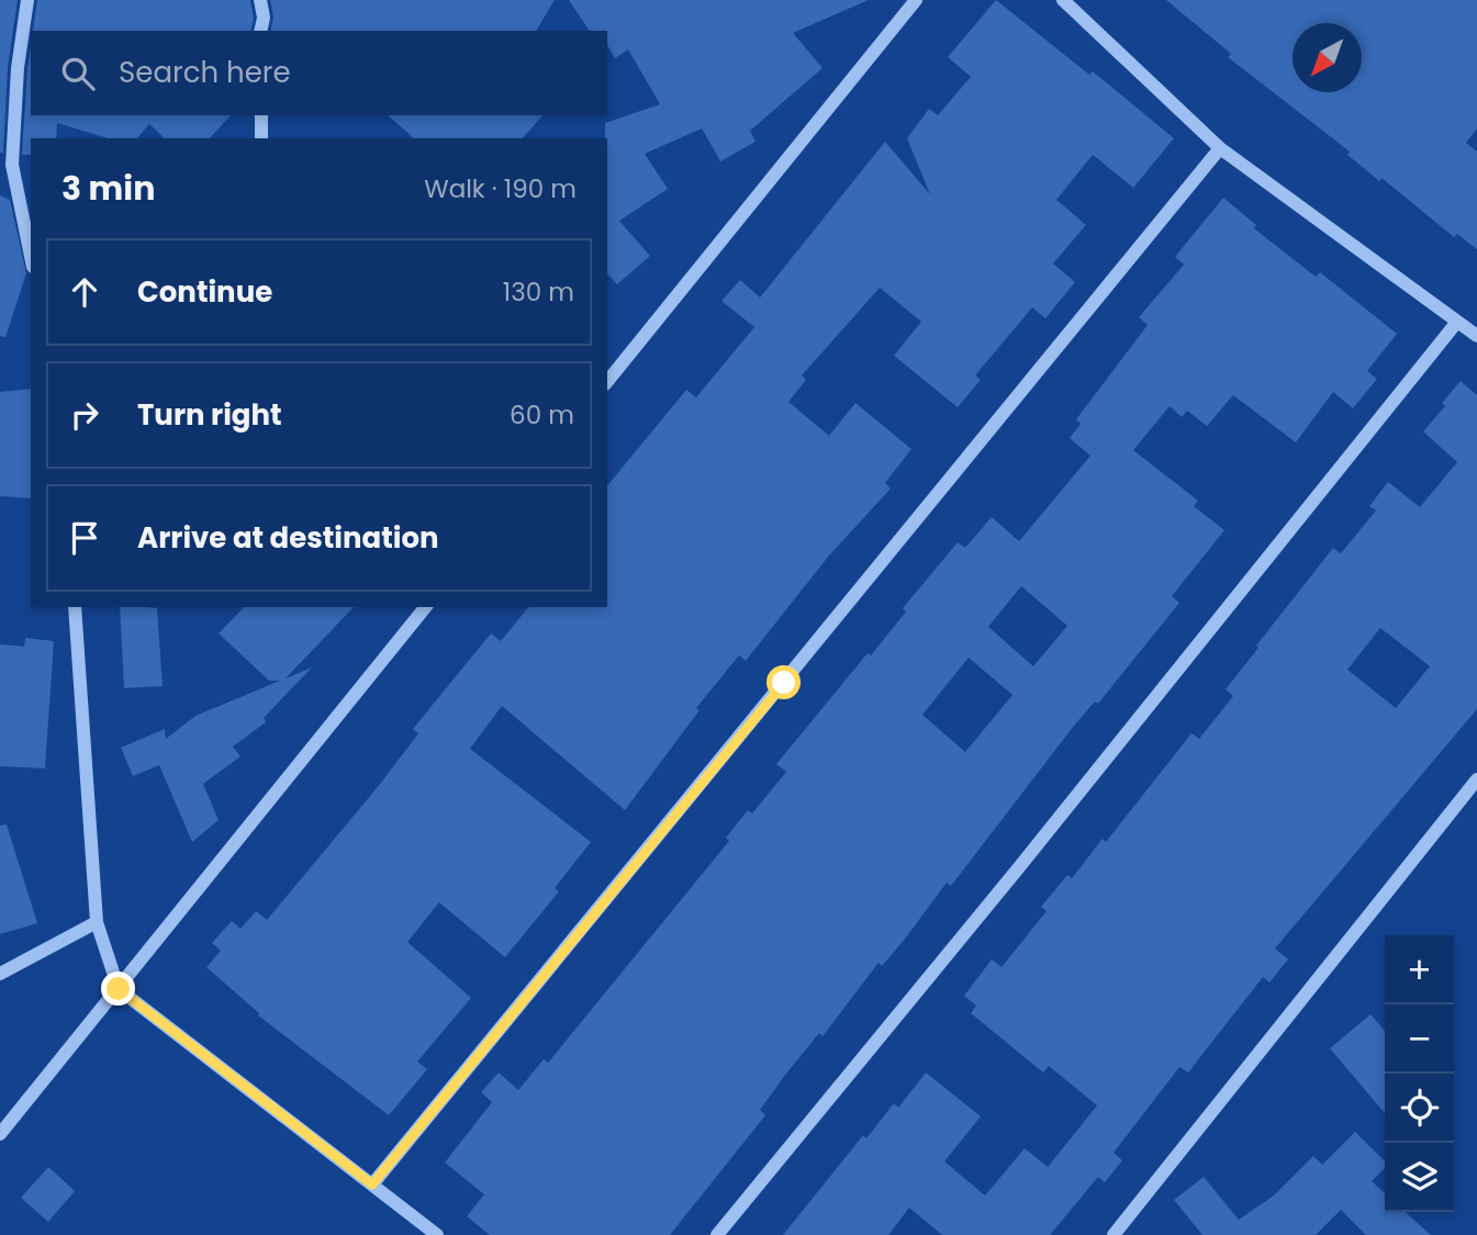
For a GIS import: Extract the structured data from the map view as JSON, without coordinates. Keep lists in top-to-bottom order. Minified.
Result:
{"north":"bottom left","page":{"search":"Search here","heading":["3 min","Walk · 190 m"],"list":[["Continue","130 m"],["Turn right","60 m"],"Arrive at destination"],"map_buttons":["+","−"]}}
